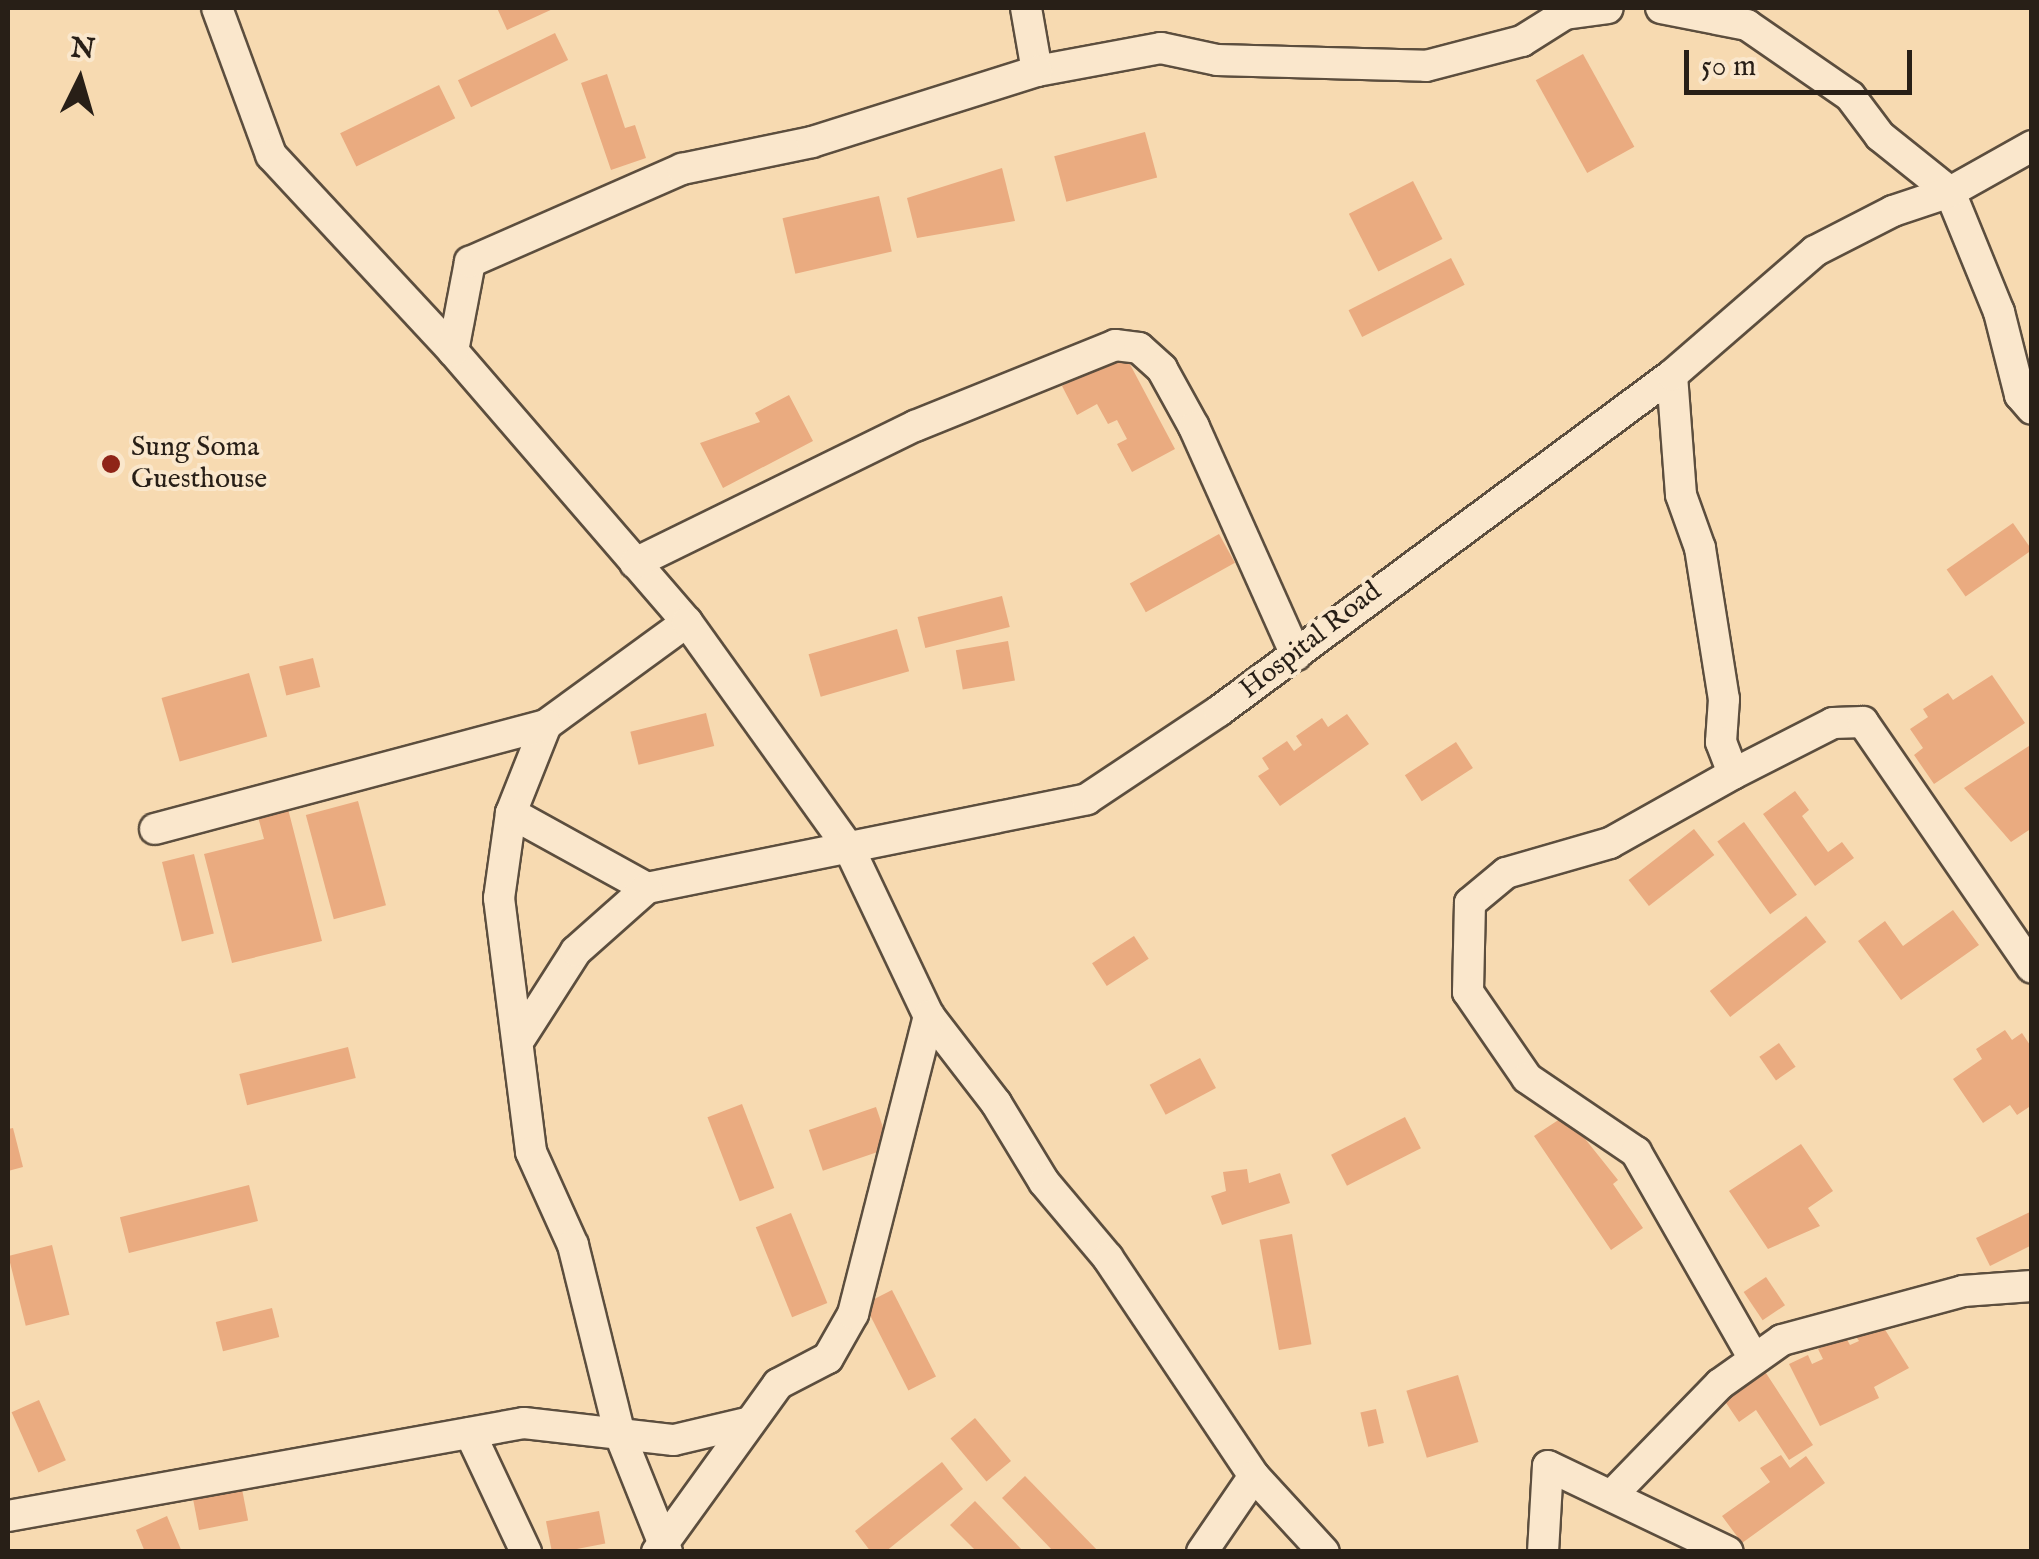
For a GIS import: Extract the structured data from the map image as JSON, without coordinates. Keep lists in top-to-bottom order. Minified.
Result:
{"streets":{"street":["Hospital Road"]},"places":["Sung Soma Guesthouse"],"scale_bar":"50 m","north":"top"}
